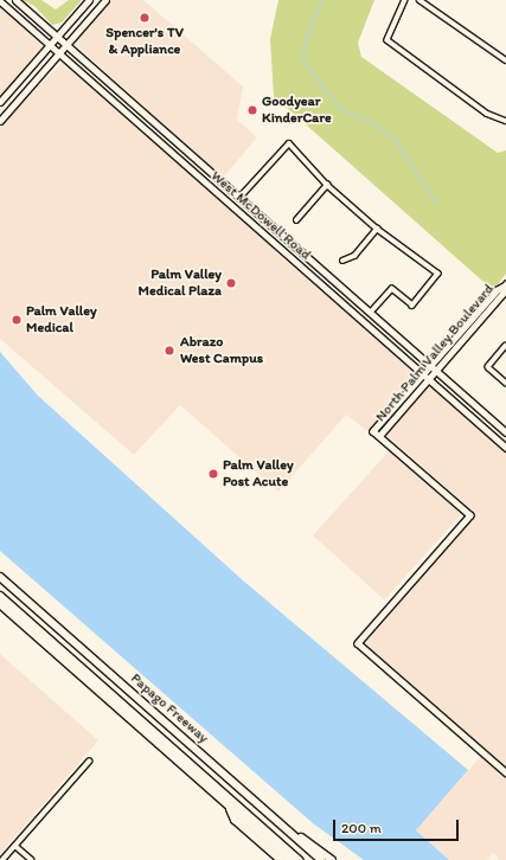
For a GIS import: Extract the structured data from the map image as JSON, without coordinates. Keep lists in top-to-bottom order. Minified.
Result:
{"streets":{"highway":["Papago Freeway"],"main road":["West McDowell Road"],"street":["North Palm Valley Boulevard"]},"crossings":[["West McDowell Road","North Palm Valley Boulevard"]],"places":["Spencer's TV & Appliance","Goodyear KinderCare","Palm Valley Medical Plaza","Palm Valley Medical","Abrazo West Campus","Palm Valley Post Acute"],"scale_bar":"200 m"}
